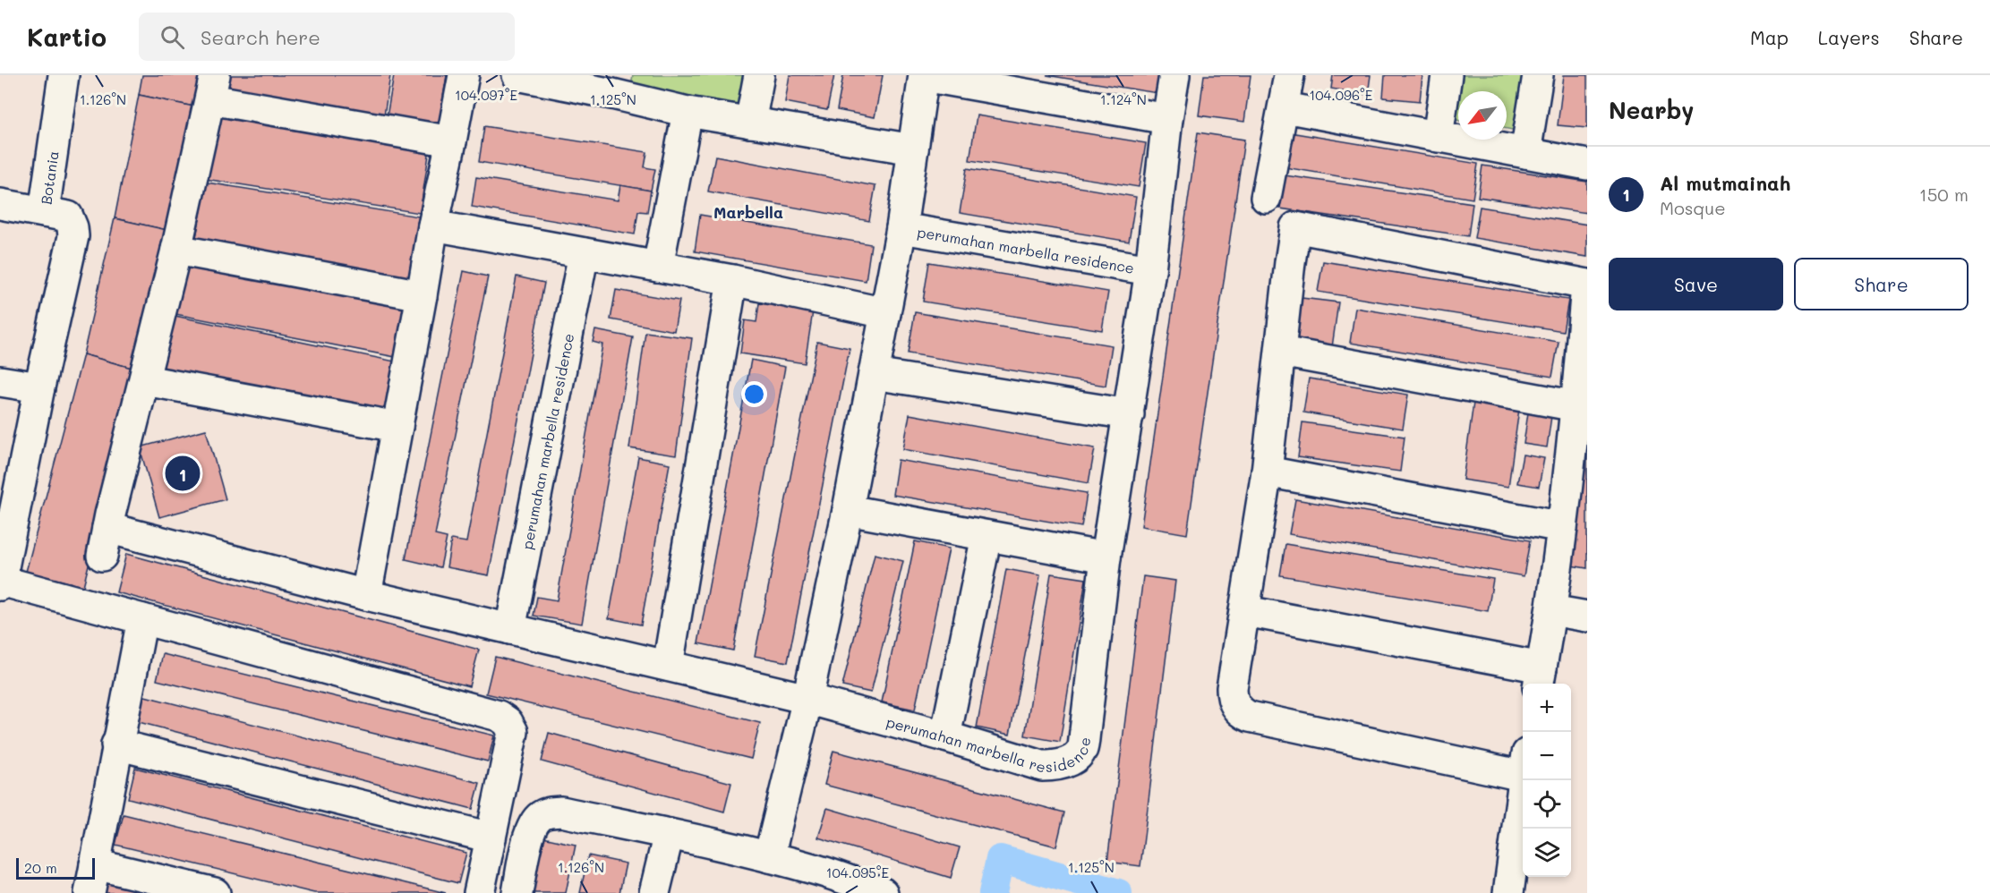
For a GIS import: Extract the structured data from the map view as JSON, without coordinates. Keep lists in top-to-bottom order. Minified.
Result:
{"streets":{"street":["Botania","perumahan marbella residence"]},"districts":["Marbella"],"scale_bar":"20 m","north":"bottom left","page":{"header":"Kartio","search":"Search here","nav":["Map","Layers","Share"],"heading":"Nearby","list":[{"mark":"1","name":"Al mutmainah","note":"Mosque","value":"150 m"}],"buttons":["Save","Share"],"pins":"1","map_buttons":["+","−"],"scale":"20 m"},"coordinates":["104.096°E","104.097°E","1.126°N","1.125°N","1.124°N","104.095°E"]}
